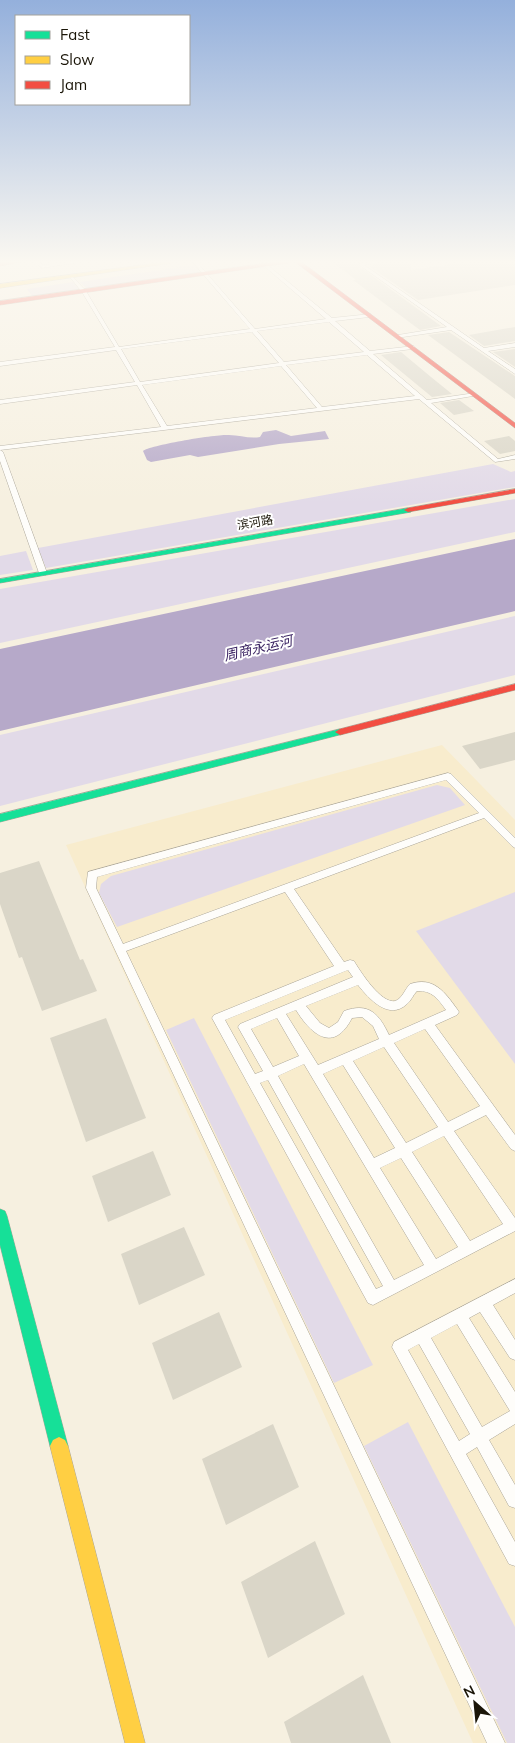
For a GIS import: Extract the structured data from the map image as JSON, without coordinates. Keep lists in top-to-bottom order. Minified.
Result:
{"streets":{"street":["滨河路"]},"water":["周商永运河"],"legend":["Fast","Slow","Jam"],"north":"top left"}
